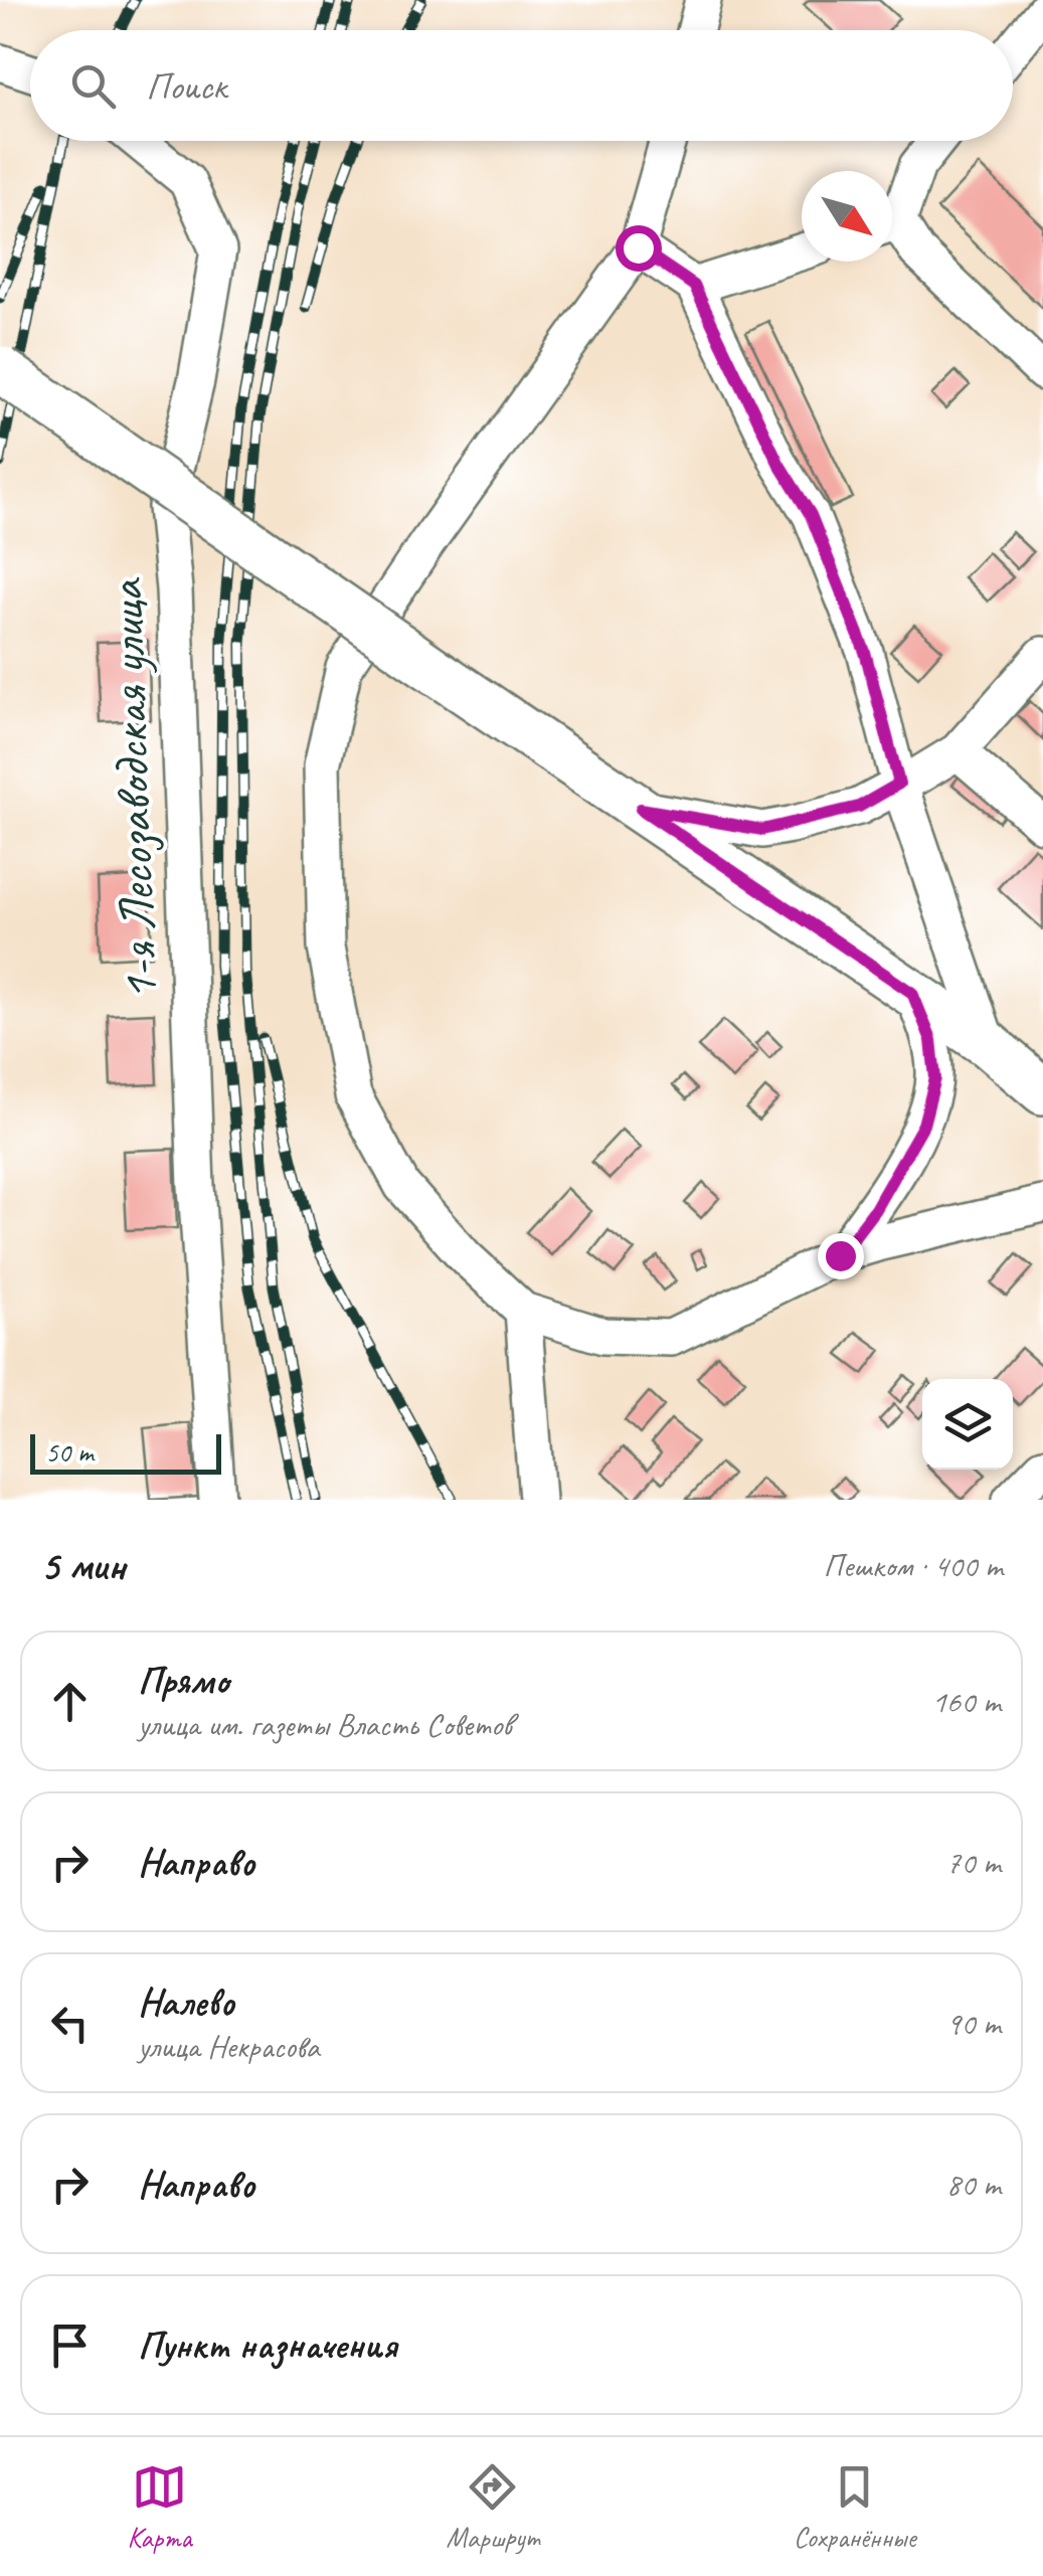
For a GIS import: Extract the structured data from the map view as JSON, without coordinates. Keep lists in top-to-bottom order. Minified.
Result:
{"streets":{"street":["1-я Лесозаводская улица"]},"scale_bar":"50 m","north":"bottom right","page":{"search":"Поиск","scale":"50 m","heading":["5 мин","Пешком · 400 m"],"list":[["Прямо","улица им. газеты Власть Советов","160 m"],["Направо","70 m"],["Налево","улица Некрасова","90 m"],["Направо","80 m"],"Пункт назначения"],"nav":["Карта","Маршрут","Сохранённые"]}}
